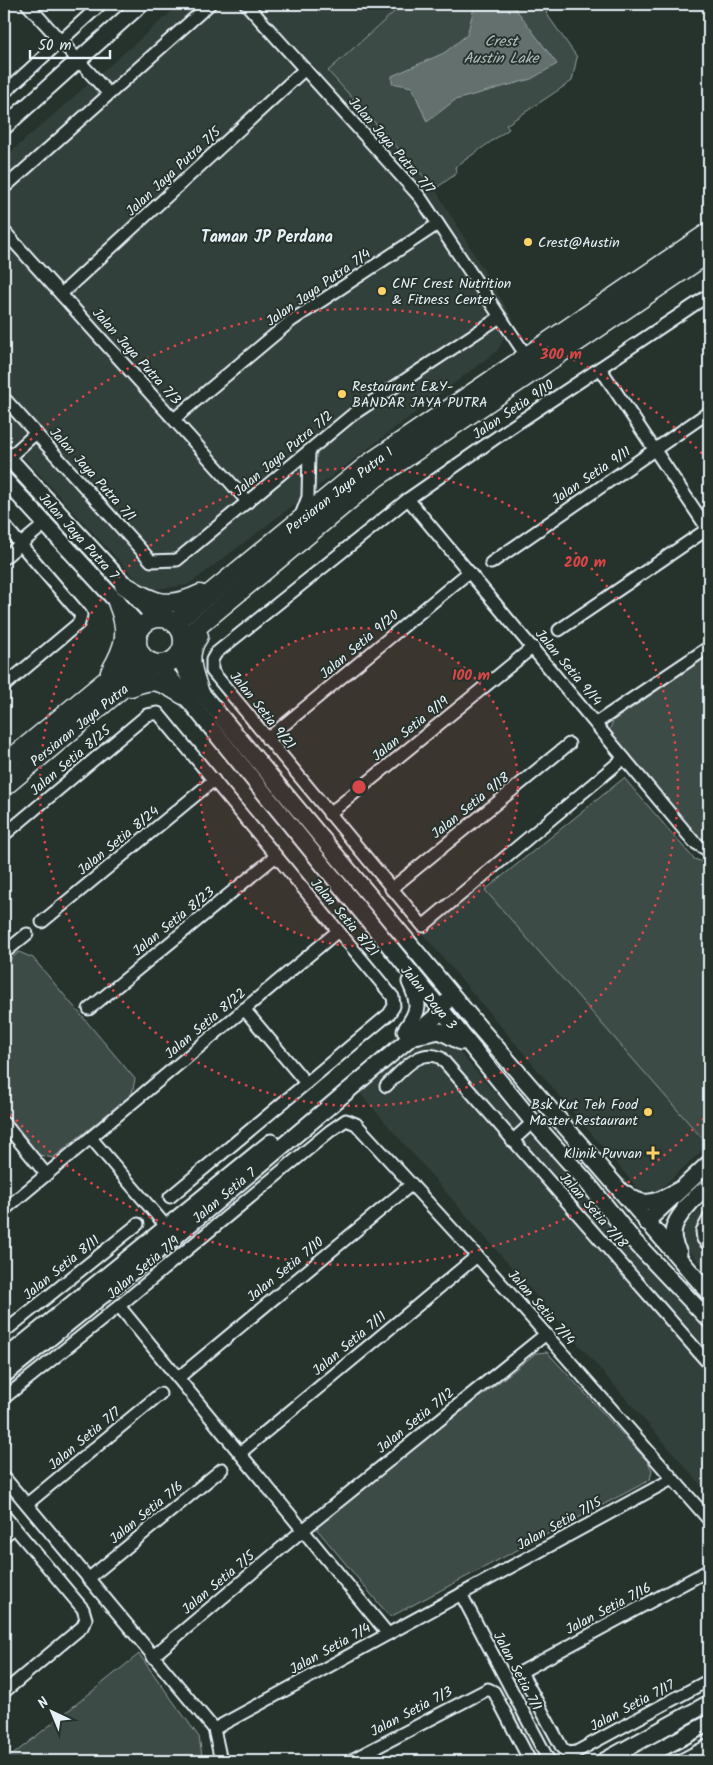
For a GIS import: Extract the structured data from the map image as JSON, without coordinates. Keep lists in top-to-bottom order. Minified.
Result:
{"streets":{"main road":["Persiaran Jaya Putra 1","Persiaran Jaya Putra"],"street":["Jalan Jaya Putra 7/7","Jalan Jaya Putra 7/5","Jalan Jaya Putra 7/4","Jalan Jaya Putra 7/3","Jalan Setia 9/10","Jalan Jaya Putra 7/2","Jalan Jaya Putra 7/1","Jalan Setia 9/11","Jalan Jaya Putra 7","Jalan Setia 9/20","Jalan Setia 9/14","Jalan Setia 9/21","Jalan Setia 9/19","Jalan Setia 8/25","Jalan Setia 9/18","Jalan Setia 8/24","Jalan Setia 8/21","Jalan Setia 8/23","Jalan Daya 3","Jalan Setia 8/22","Jalan Setia 7","Jalan Setia 7/18","Jalan Setia 8/11","Jalan Setia 7/9","Jalan Setia 7/10","Jalan Setia 7/14","Jalan Setia 7/11","Jalan Setia 7/12","Jalan Setia 7/7","Jalan Setia 7/6","Jalan Setia 7/15","Jalan Setia 7/5","Jalan Setia 7/16","Jalan Setia 7/4","Jalan Setia 7/1","Jalan Setia 7/17","Jalan Setia 7/3"]},"crossings":[["Jalan Jaya Putra 7/7","Jalan Jaya Putra 7/5"],["Jalan Jaya Putra 7/7","Jalan Jaya Putra 7/4"],["Jalan Jaya Putra 7/7","Jalan Jaya Putra 7/2"],["Jalan Jaya Putra 7/7","Persiaran Jaya Putra 1"],["Jalan Jaya Putra 7/5","Jalan Jaya Putra 7/3"],["Jalan Jaya Putra 7/4","Jalan Jaya Putra 7/3"],["Jalan Jaya Putra 7/3","Jalan Jaya Putra 7/2"],["Jalan Setia 9/10","Jalan Setia 9/14"],["Jalan Setia 9/10","Jalan Setia 9/21"],["Jalan Jaya Putra 7/2","Jalan Jaya Putra 7/1"],["Persiaran Jaya Putra 1","Jalan Jaya Putra 7"],["Persiaran Jaya Putra 1","Persiaran Jaya Putra"],["Persiaran Jaya Putra 1","Jalan Daya 3"],["Jalan Jaya Putra 7","Persiaran Jaya Putra"],["Jalan Jaya Putra 7","Jalan Daya 3"],["Jalan Setia 9/20","Jalan Setia 9/14"],["Jalan Setia 9/20","Jalan Setia 9/21"],["Jalan Setia 9/14","Jalan Setia 9/21"],["Jalan Setia 9/14","Jalan Setia 9/19"],["Jalan Setia 9/21","Jalan Setia 9/19"],["Jalan Setia 9/21","Jalan Setia 9/18"],["Persiaran Jaya Putra","Jalan Daya 3"],["Jalan Setia 8/25","Jalan Setia 8/21"],["Jalan Setia 8/24","Jalan Setia 8/21"],["Jalan Setia 8/21","Jalan Setia 8/23"],["Jalan Setia 8/21","Jalan Setia 8/22"],["Jalan Daya 3","Jalan Setia 7"],["Jalan Setia 7/9","Jalan Setia 7/14"],["Jalan Setia 7/10","Jalan Setia 7/14"],["Jalan Setia 7/14","Jalan Setia 7/11"],["Jalan Setia 7/14","Jalan Setia 7/12"],["Jalan Setia 7/14","Jalan Setia 7/15"],["Jalan Setia 7/12","Jalan Setia 7/5"],["Jalan Setia 7/15","Jalan Setia 7/4"],["Jalan Setia 7/15","Jalan Setia 7/1"],["Jalan Setia 7/16","Jalan Setia 7/17"],["Jalan Setia 7/4","Jalan Setia 7/1"]],"districts":["Taman JP Perdana"],"water":["Crest Austin Lake"],"places":{"other":["Crest@Austin","CNF Crest Nutrition & Fitness Center","Restaurant E&Y- BANDAR JAYA PUTRA","Bsk Kut Teh Food Master Restaurant"],"health":["Klinik Puvvan"]},"scale_bar":"50 m","north":"top left","rings":["300 m","200 m","100 m"]}
